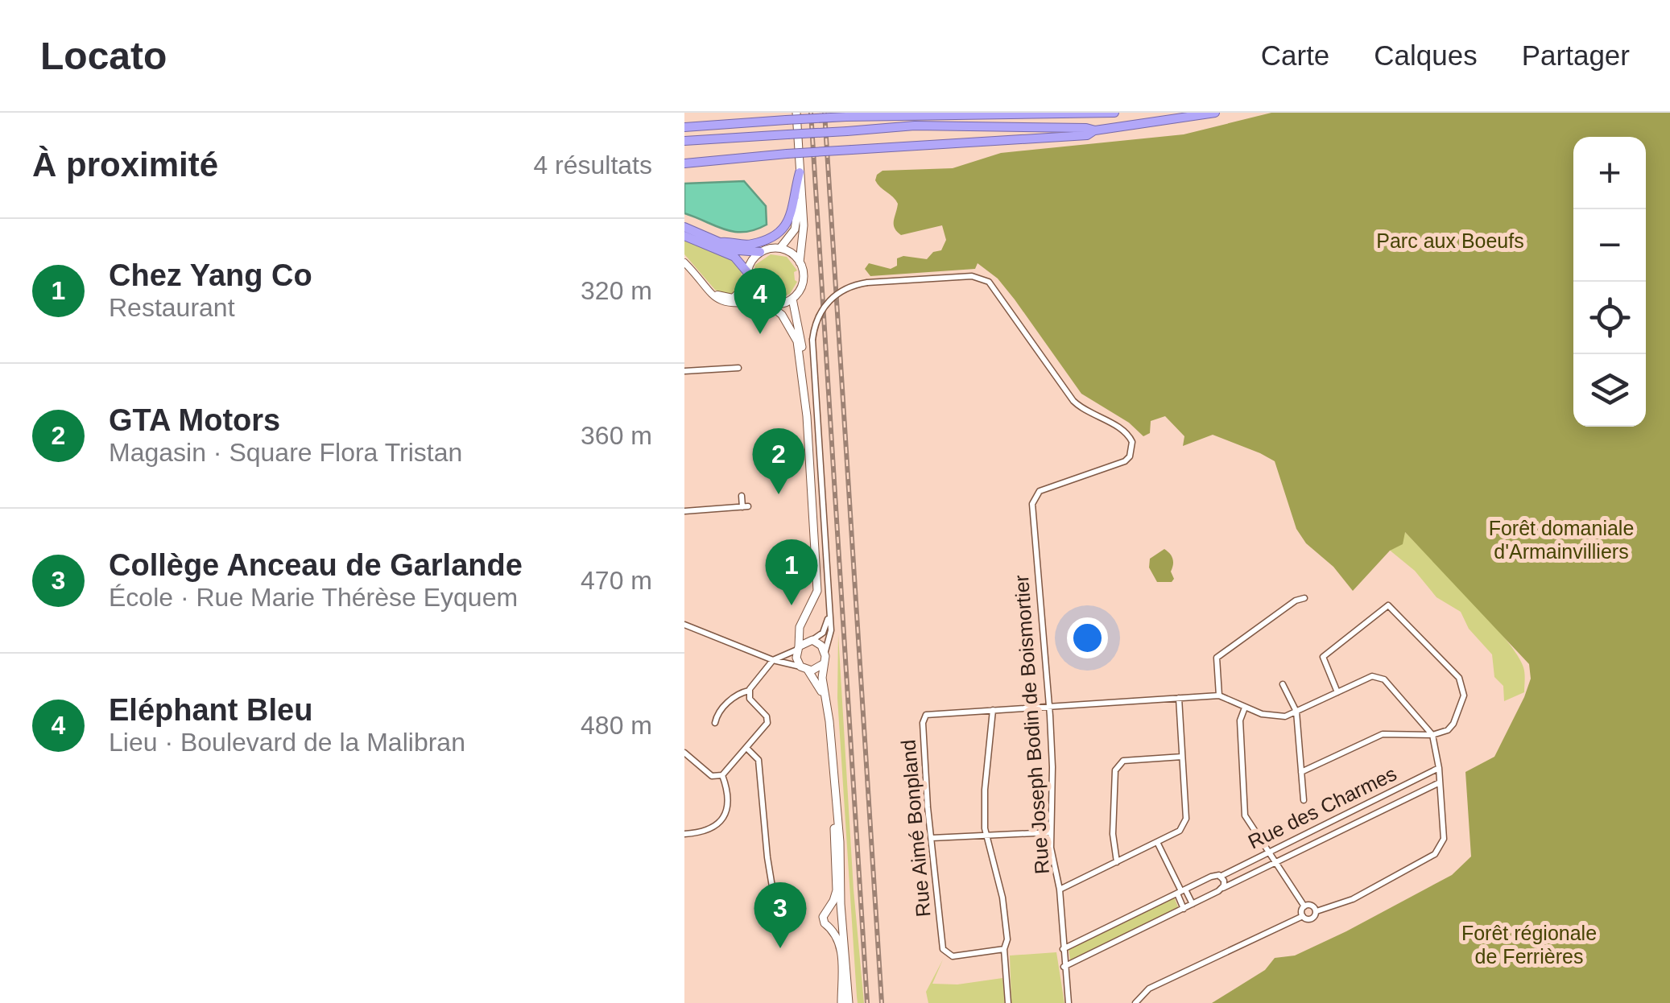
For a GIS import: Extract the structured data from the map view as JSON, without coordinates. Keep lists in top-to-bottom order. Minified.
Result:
{"streets":{"street":["Rue Joseph Bodin de Boismortier","Rue des Charmes","Rue Aimé Bonpland"]},"crossings":[["Rue Joseph Bodin de Boismortier","Rue des Charmes"],["Rue Joseph Bodin de Boismortier","Rue Aimé Bonpland"]],"parks":["Parc aux Boeufs","Forêt domaniale d'Armainvilliers","Forêt régionale de Ferrières"],"page":{"header":"Locato","nav":["Carte","Calques","Partager"],"heading":["À proximité","4 résultats"],"map_buttons":["+","−"],"list":[{"mark":"1","name":"Chez Yang Co","note":"Restaurant","value":"320 m"},{"mark":"2","name":"GTA Motors","note":"Magasin · Square Flora Tristan","value":"360 m"},{"mark":"3","name":"Collège Anceau de Garlande","note":"École · Rue Marie Thérèse Eyquem","value":"470 m"},{"mark":"4","name":"Eléphant Bleu","note":"Lieu · Boulevard de la Malibran","value":"480 m"}],"pins":["4","2","1","3"]}}
